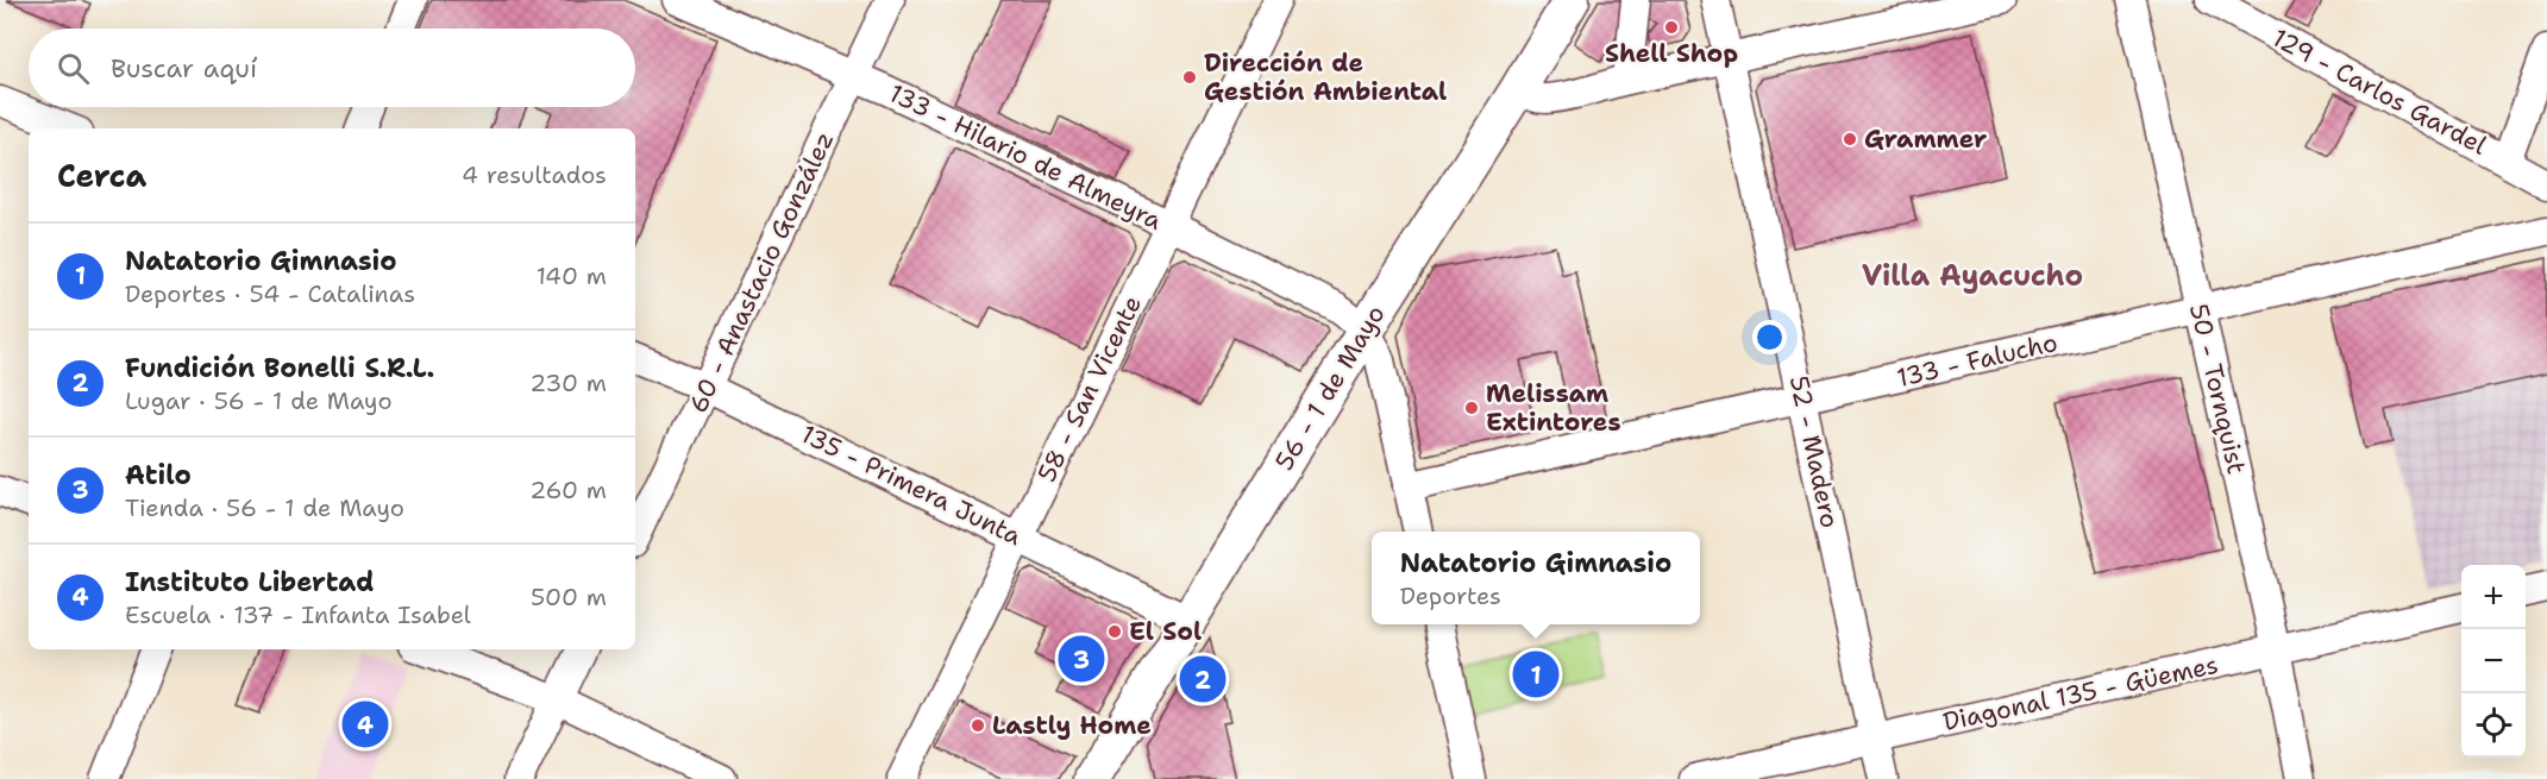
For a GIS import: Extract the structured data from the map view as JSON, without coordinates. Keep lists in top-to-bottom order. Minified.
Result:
{"streets":{"main road":["56 - 1 de Mayo"],"street":["129 - Carlos Gardel","133 - Hilario de Almeyra","60 - Anastacio González","133 - Falucho","58 - San Vicente","50 - Tornquist","52 - Madero","135 - Primera Junta","Diagonal 135 - Güemes"]},"crossings":[["133 - Hilario de Almeyra","60 - Anastacio González"],["133 - Hilario de Almeyra","56 - 1 de Mayo"],["133 - Hilario de Almeyra","58 - San Vicente"],["60 - Anastacio González","135 - Primera Junta"],["133 - Falucho","50 - Tornquist"],["133 - Falucho","52 - Madero"],["56 - 1 de Mayo","135 - Primera Junta"],["58 - San Vicente","135 - Primera Junta"],["50 - Tornquist","Diagonal 135 - Güemes"],["52 - Madero","Diagonal 135 - Güemes"]],"districts":["Villa Ayacucho"],"places":["Shell Shop","Dirección de Gestión Ambiental","Grammer","Melissam Extintores","El Sol","Lastly Home"],"page":{"search":"Buscar aquí","heading":["Cerca","4 resultados"],"list":[{"mark":"1","name":"Natatorio Gimnasio","note":"Deportes · 54 - Catalinas","value":"140 m"},{"mark":"2","name":"Fundición Bonelli S.R.L.","note":"Lugar · 56 - 1 de Mayo","value":"230 m"},{"mark":"3","name":"Atilo","note":"Tienda · 56 - 1 de Mayo","value":"260 m"},{"mark":"4","name":"Instituto Libertad","note":"Escuela · 137 - Infanta Isabel","value":"500 m"}],"popup":["Natatorio Gimnasio","Deportes"],"map_buttons":["+","−"],"pins":["3","1","2","4"]}}
